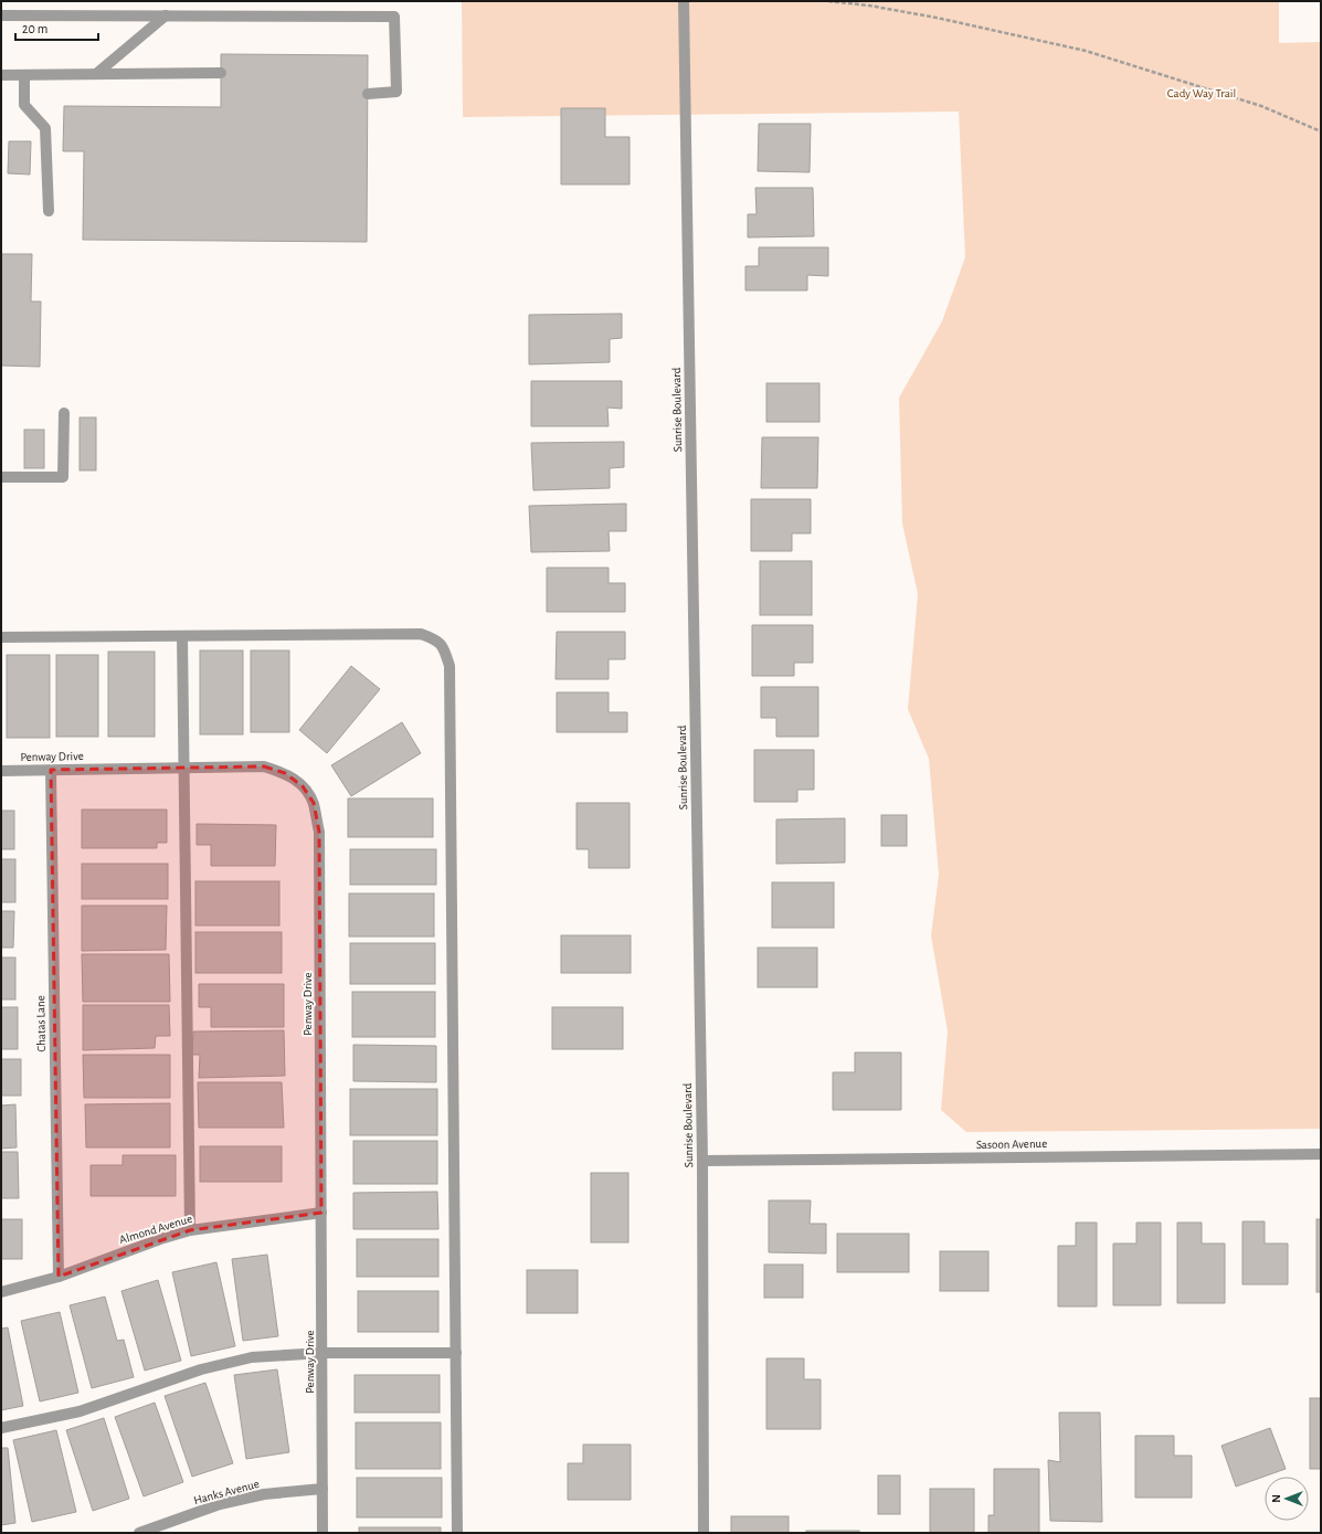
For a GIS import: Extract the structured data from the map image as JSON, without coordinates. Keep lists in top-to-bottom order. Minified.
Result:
{"streets":{"street":["Sunrise Boulevard","Penway Drive","Chatas Lane","Sasoon Avenue","Almond Avenue","Hanks Avenue"]},"crossings":[["Sunrise Boulevard","Sasoon Avenue"],["Penway Drive","Chatas Lane"],["Penway Drive","Almond Avenue"],["Penway Drive","Hanks Avenue"],["Chatas Lane","Almond Avenue"]],"parks":["Cady Way Trail"],"scale_bar":"20 m","north":"left"}
